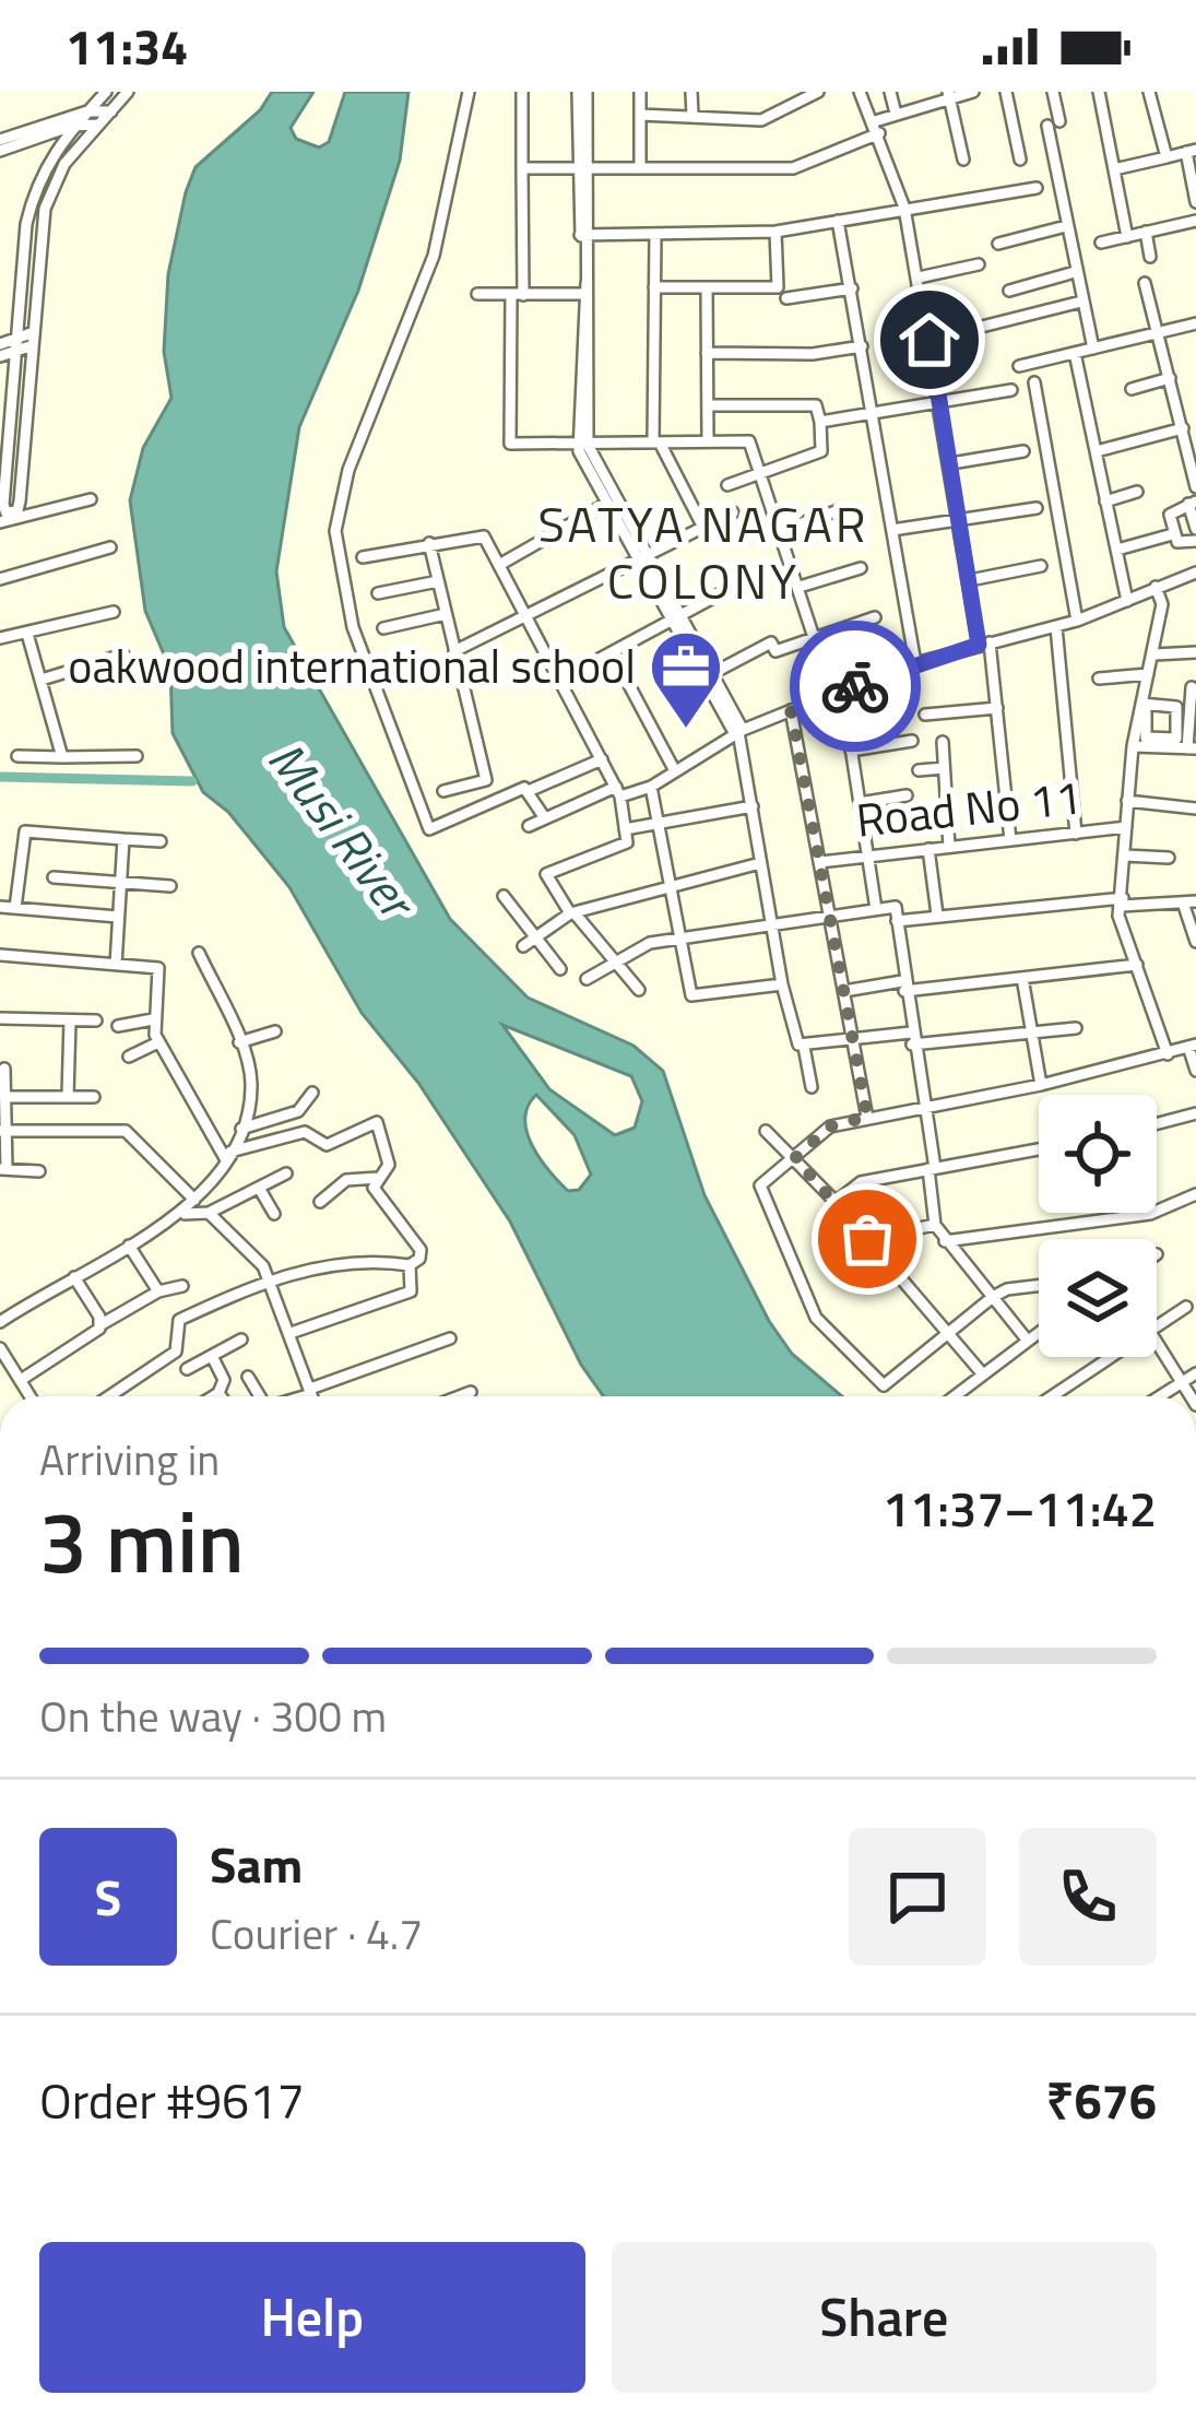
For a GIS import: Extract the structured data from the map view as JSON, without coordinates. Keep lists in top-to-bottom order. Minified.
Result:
{"streets":{"street":["Road No 11"]},"districts":["SATYA NAGAR COLONY"],"water":["Musi River"],"places":{"office":["oakwood international school"]},"page":{"status":"11:34","heading":["3 min","Arriving in","11:37–11:42"],"panel":["Sam","Courier · 4.7","Order #9617","₹676"],"bar":"On the way · 300 m","round":"S","buttons":["Help","Share"]}}
